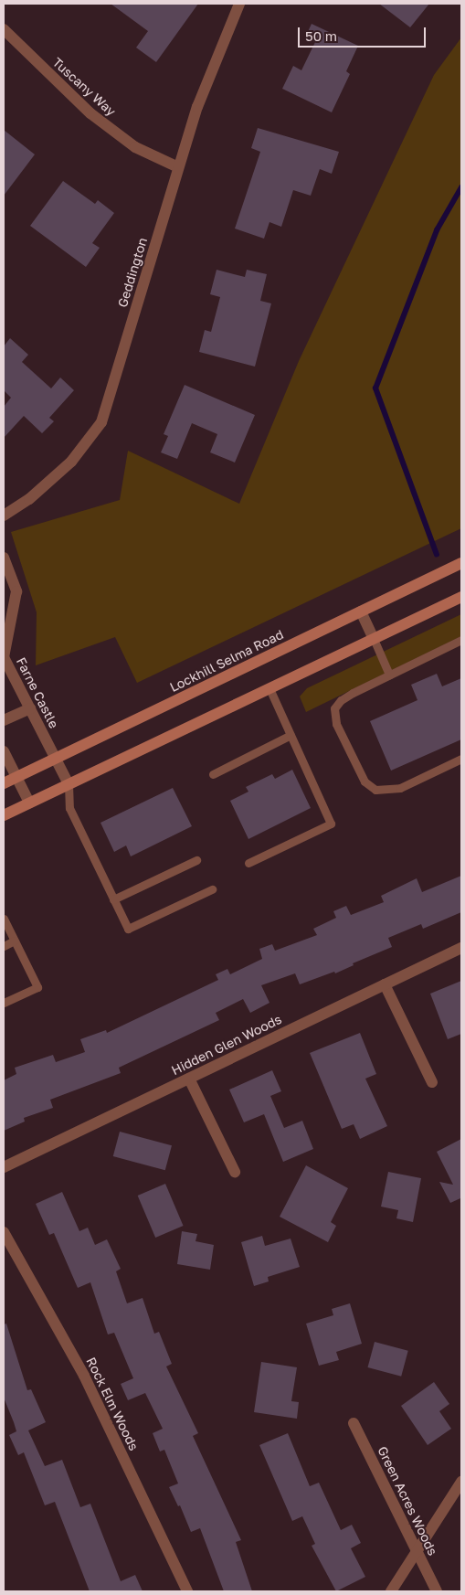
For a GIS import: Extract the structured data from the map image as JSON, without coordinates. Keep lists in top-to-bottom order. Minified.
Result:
{"streets":{"main road":["Lockhill Selma Road"],"street":["Tuscany Way","Geddington","Farne Castle","Hidden Glen Woods","Rock Elm Woods","Green Acres Woods"]},"crossings":[["Tuscany Way","Geddington"],["Lockhill Selma Road","Farne Castle"]],"scale_bar":"50 m"}
